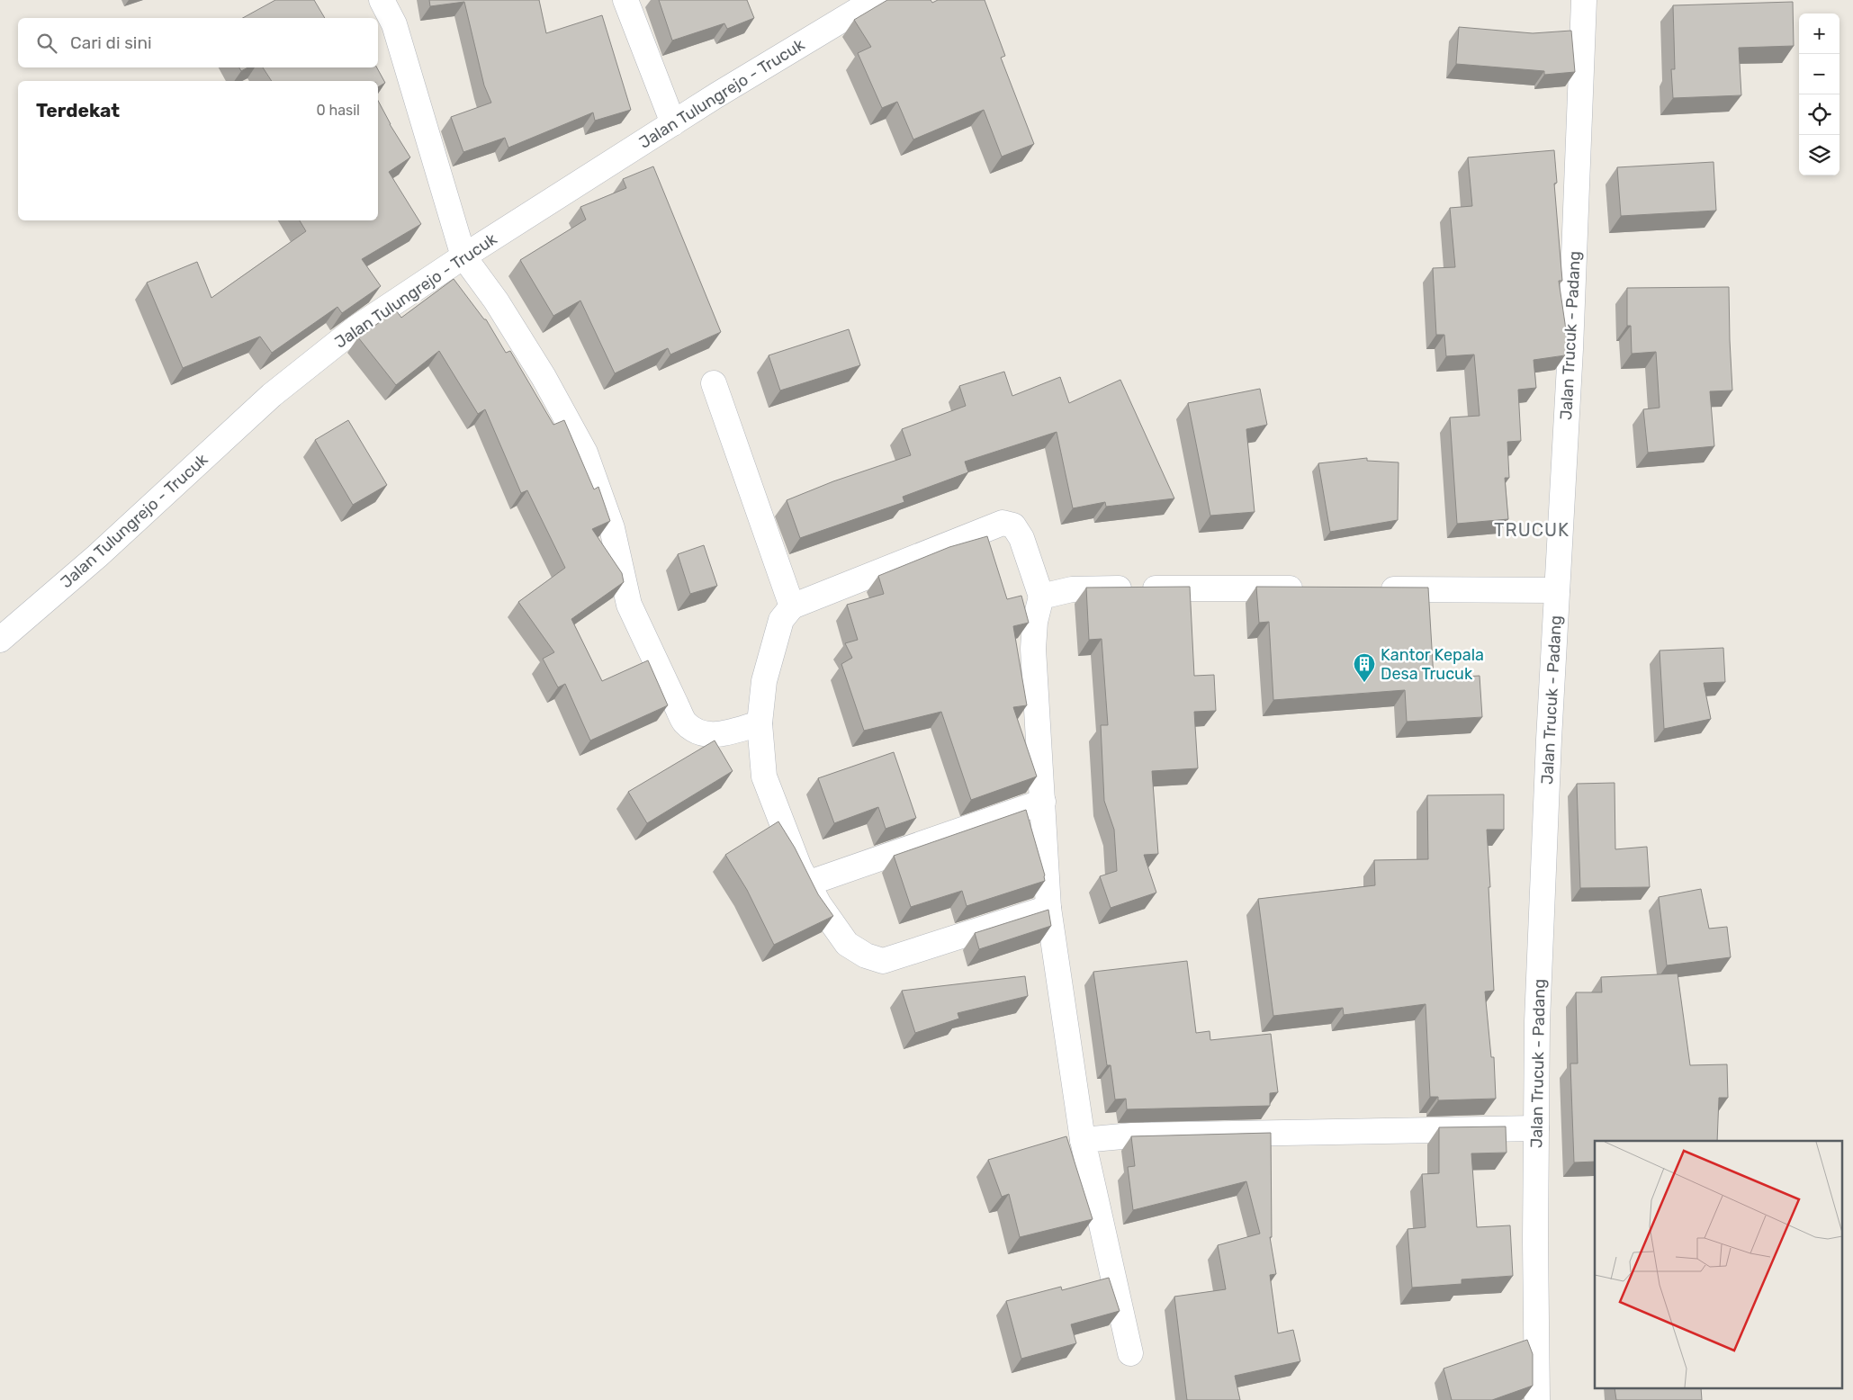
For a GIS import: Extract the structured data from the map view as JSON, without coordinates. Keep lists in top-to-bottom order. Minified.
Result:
{"streets":{"street":["Jalan Tulungrejo - Trucuk","Jalan Trucuk - Padang"]},"districts":["TRUCUK"],"places":{"building":["Kantor Kepala Desa Trucuk"]},"page":{"map_buttons":["+","−"],"search":"Cari di sini","heading":["Terdekat","0 hasil"]}}
